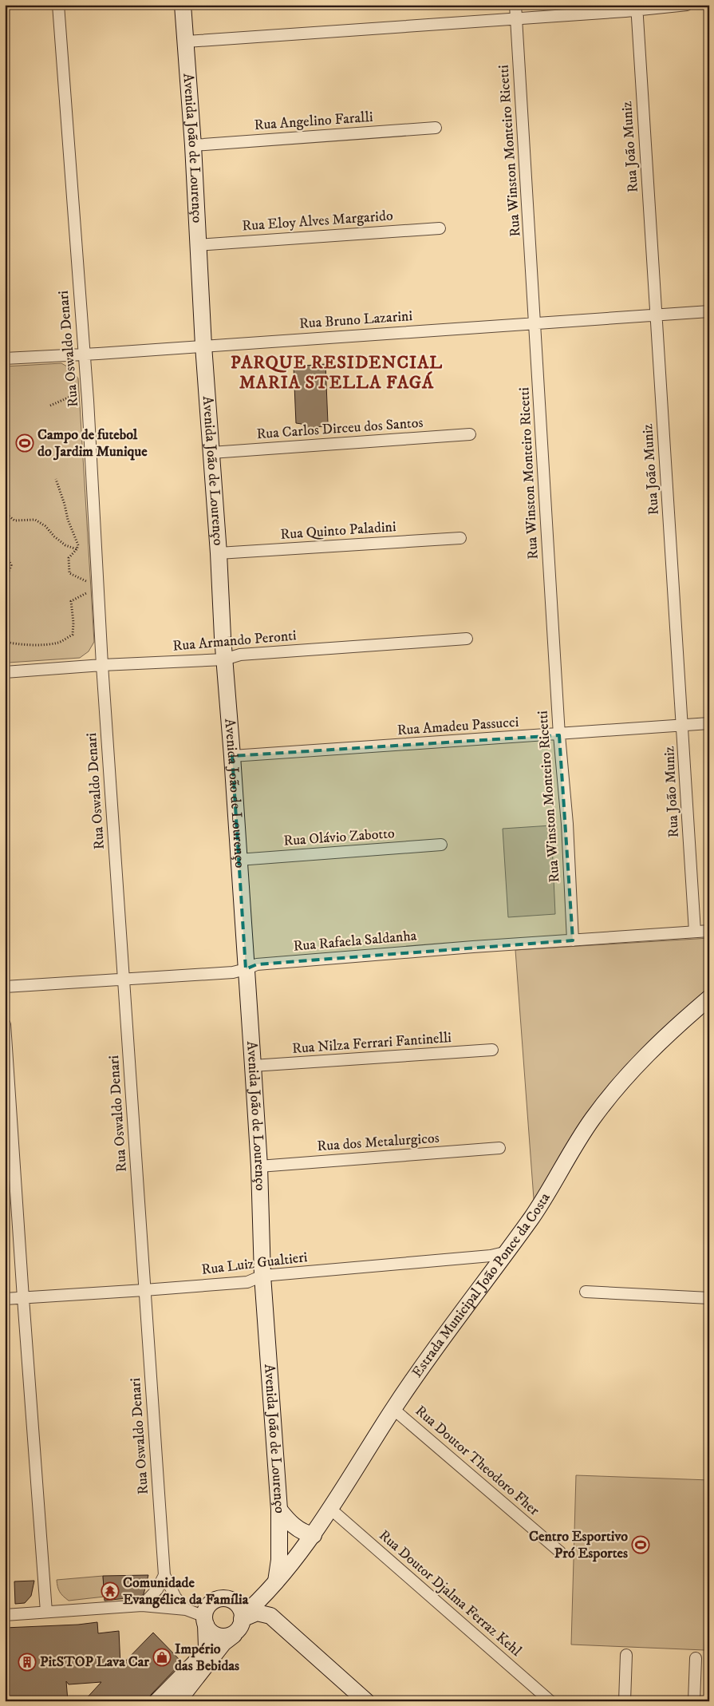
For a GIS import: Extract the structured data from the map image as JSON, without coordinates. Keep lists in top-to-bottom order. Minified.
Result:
{"streets":{"street":["Rua Angelino Faralli","Rua João Muniz","Avenida João de Lourenço","Rua Winston Monteiro Ricetti","Rua Eloy Alves Margarido","Rua Bruno Lazarini","Rua Oswaldo Denari","Rua Carlos Dirceu dos Santos","Rua Quinto Paladini","Rua Armando Peronti","Rua Amadeu Passucci","Rua Olávio Zabotto","Rua Rafaela Saldanha","Rua Nilza Ferrari Fantinelli","Rua dos Metalurgicos","Rua Luiz Gualtieri","Estrada Municipal João Ponce da Costa","Rua Doutor Theodoro Fher","Rua Doutor Djalma Ferraz Kehl"]},"crossings":[["Rua Angelino Faralli","Avenida João de Lourenço"],["Rua João Muniz","Rua Bruno Lazarini"],["Rua João Muniz","Rua Amadeu Passucci"],["Rua João Muniz","Rua Rafaela Saldanha"],["Avenida João de Lourenço","Rua Eloy Alves Margarido"],["Avenida João de Lourenço","Rua Bruno Lazarini"],["Avenida João de Lourenço","Rua Carlos Dirceu dos Santos"],["Avenida João de Lourenço","Rua Quinto Paladini"],["Avenida João de Lourenço","Rua Armando Peronti"],["Avenida João de Lourenço","Rua Amadeu Passucci"],["Avenida João de Lourenço","Rua Olávio Zabotto"],["Avenida João de Lourenço","Rua Rafaela Saldanha"],["Avenida João de Lourenço","Rua Nilza Ferrari Fantinelli"],["Avenida João de Lourenço","Rua dos Metalurgicos"],["Avenida João de Lourenço","Rua Luiz Gualtieri"],["Avenida João de Lourenço","Estrada Municipal João Ponce da Costa"],["Rua Winston Monteiro Ricetti","Rua Bruno Lazarini"],["Rua Winston Monteiro Ricetti","Rua Amadeu Passucci"],["Rua Winston Monteiro Ricetti","Rua Rafaela Saldanha"],["Rua Bruno Lazarini","Rua Oswaldo Denari"],["Rua Oswaldo Denari","Rua Armando Peronti"],["Rua Oswaldo Denari","Rua Rafaela Saldanha"],["Rua Oswaldo Denari","Rua Luiz Gualtieri"],["Rua Luiz Gualtieri","Estrada Municipal João Ponce da Costa"],["Estrada Municipal João Ponce da Costa","Rua Doutor Theodoro Fher"],["Estrada Municipal João Ponce da Costa","Rua Doutor Djalma Ferraz Kehl"]],"districts":["PARQUE RESIDENCIAL MARIA STELLA FAGÁ"],"places":{"sports":["Campo de futebol do Jardim Munique","Centro Esportivo Pró Esportes"],"temple":["Comunidade Evangélica da Família"],"shop":["Império das Bebidas"],"building":["PitSTOP Lava Car"]}}
